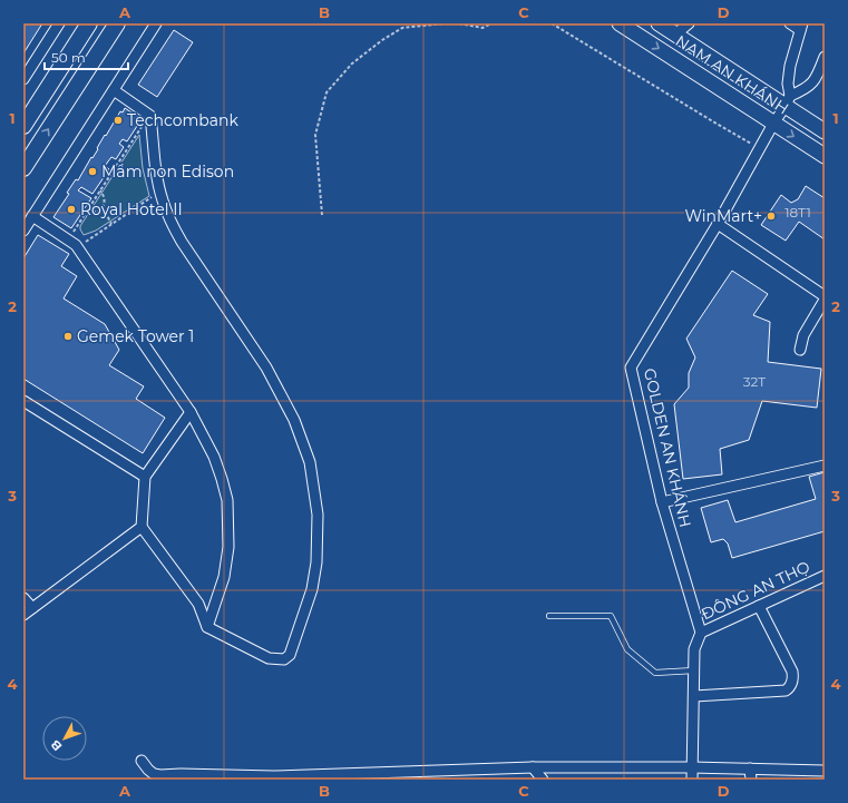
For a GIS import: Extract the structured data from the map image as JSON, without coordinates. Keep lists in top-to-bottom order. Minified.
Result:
{"streets":{"street":["NAM AN KHÁNH","GOLDEN AN KHÁNH","ĐÔNG AN THỌ"]},"crossings":[["NAM AN KHÁNH","GOLDEN AN KHÁNH"],["GOLDEN AN KHÁNH","ĐÔNG AN THỌ"]],"places":["Techcombank","Mầm non Edison","Royal Hotel II","WinMart+","Gemek Tower 1"],"house_numbers":["18T1","32T"],"scale_bar":"50 m","north":"bottom left","grid":{"columns":["A","B","C","D"],"rows":["1","2","3","4"]}}
